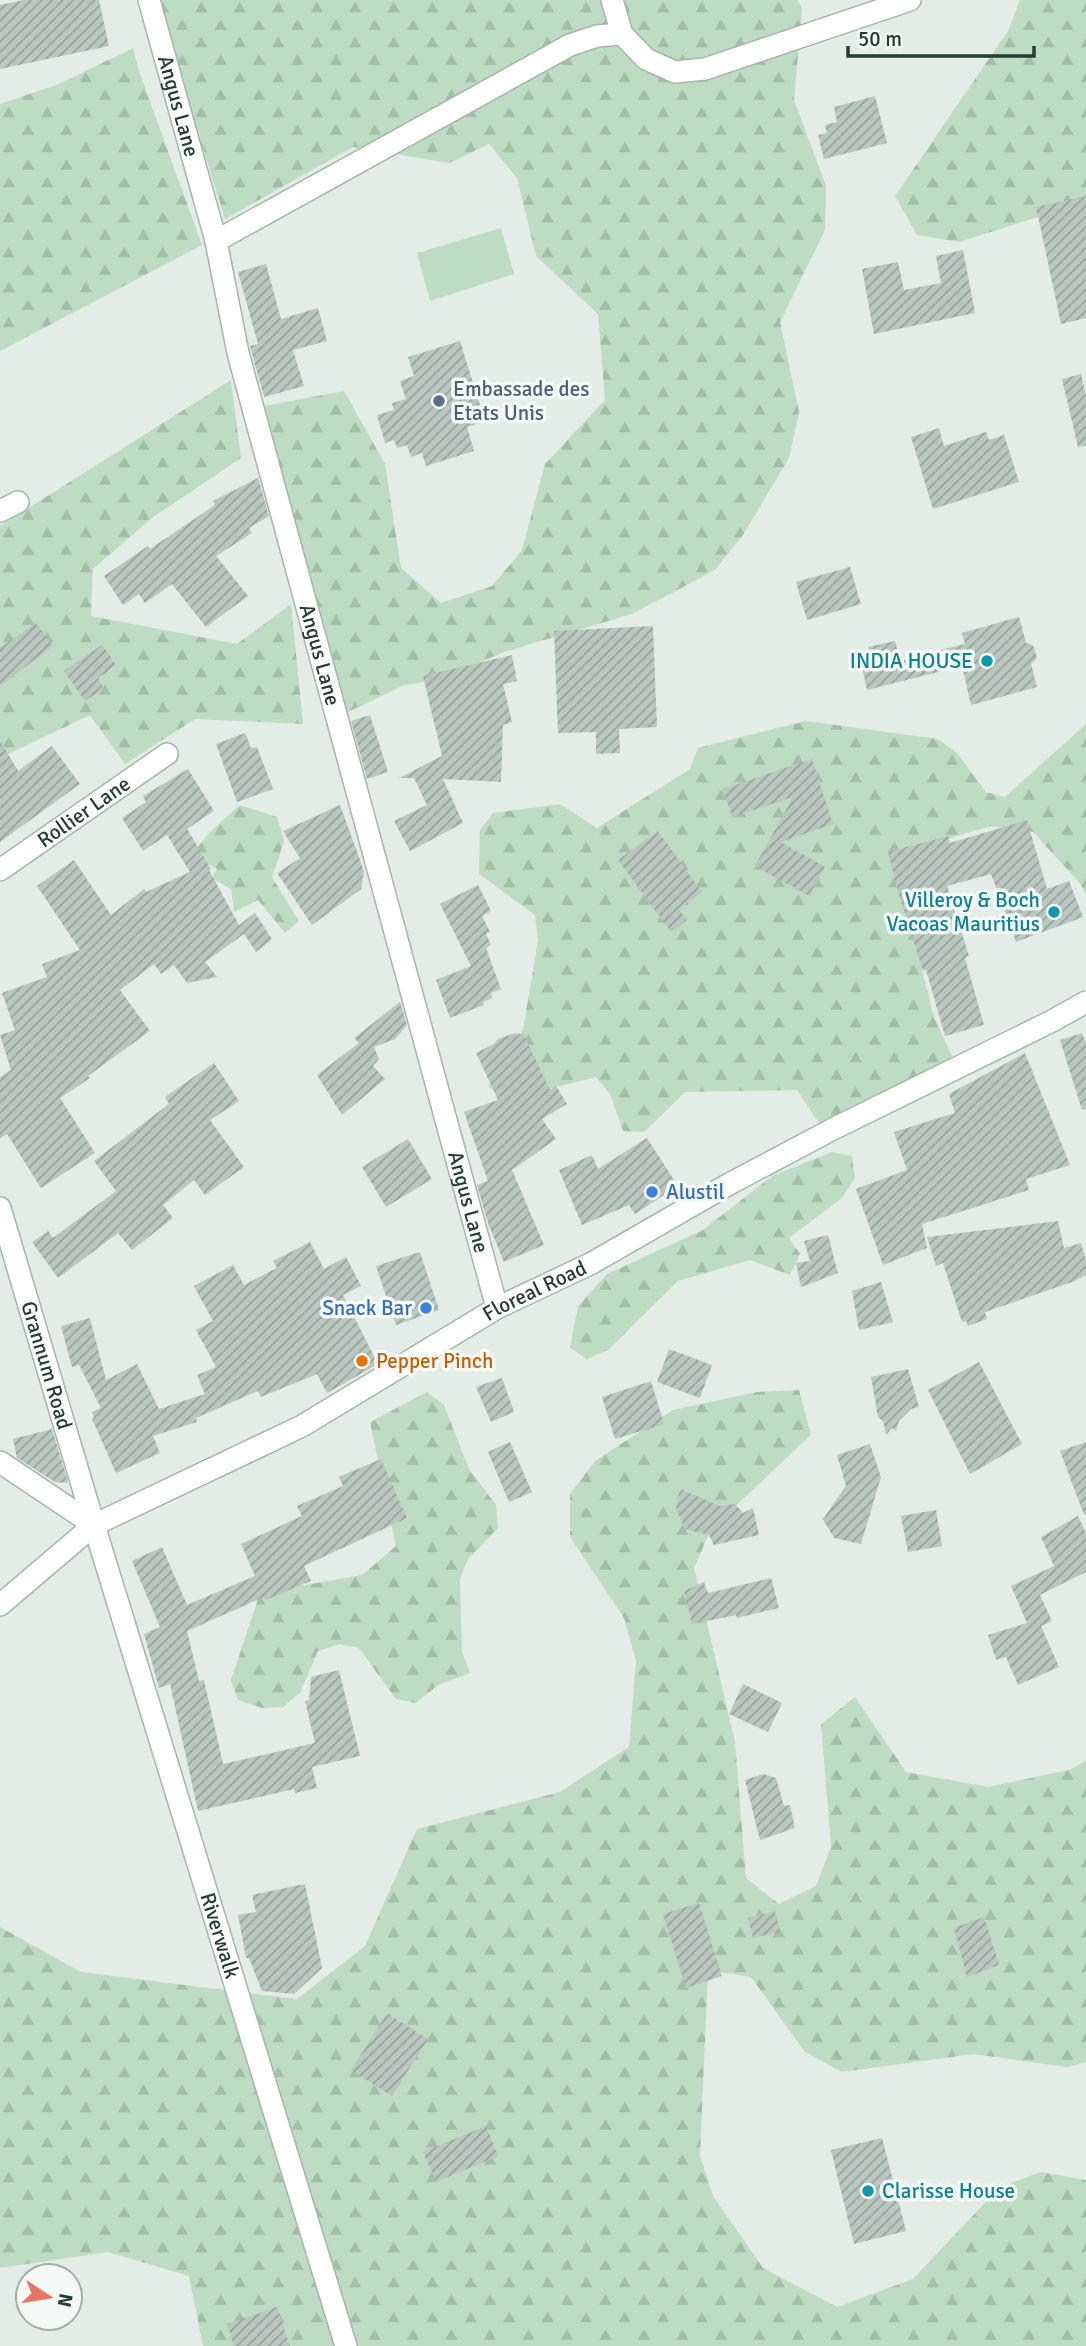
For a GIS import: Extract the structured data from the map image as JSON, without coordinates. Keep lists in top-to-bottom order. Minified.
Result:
{"streets":{"street":["Angus Lane","Rollier Lane","Floreal Road","Grannum Road","Riverwalk"]},"crossings":[["Angus Lane","Floreal Road"],["Floreal Road","Grannum Road"],["Floreal Road","Riverwalk"],["Grannum Road","Riverwalk"]],"places":["Embassade des Etats Unis","INDIA HOUSE","Villeroy & Boch Vacoas Mauritius","Alustil","Snack Bar","Pepper Pinch","Clarisse House"],"scale_bar":"50 m","north":"right"}
